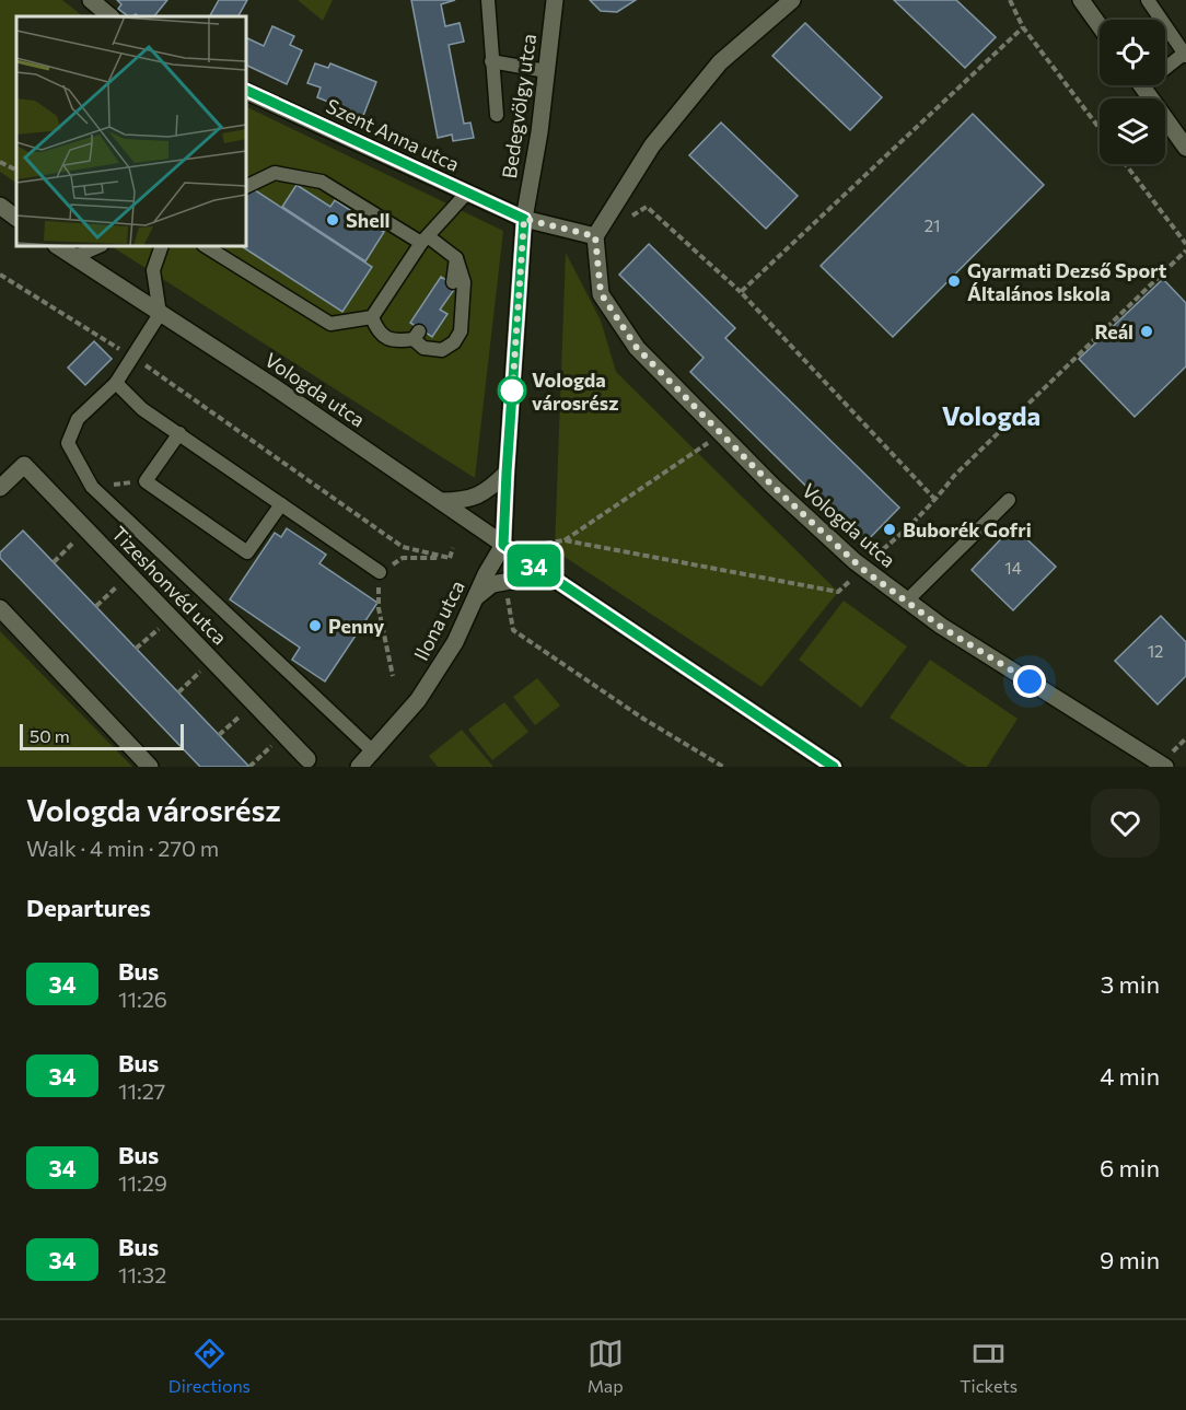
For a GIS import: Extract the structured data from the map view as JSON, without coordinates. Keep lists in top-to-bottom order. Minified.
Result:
{"streets":{"street":["Bedegvölgy utca","Szent Anna utca","Vologda utca","Tizeshonvéd utca","Ilona utca"]},"crossings":[["Bedegvölgy utca","Szent Anna utca"],["Bedegvölgy utca","Ilona utca"],["Szent Anna utca","Vologda utca"],["Szent Anna utca","Ilona utca"],["Vologda utca","Ilona utca"]],"districts":["Vologda"],"places":["Shell","Gyarmati Dezső Sport Általános Iskola","Reál","Vologda városrész","Buborék Gofri","Penny"],"lines":["bus line 34"],"house_numbers":["21","14","12"],"scale_bar":"50 m","page":{"on_map":"34","scale":"50 m","heading":[["Vologda városrész","Walk · 4 min · 270 m"],"Departures"],"list":[{"mark":"34","name":"Bus","note":"11:26","value":"3 min"},{"mark":"34","name":"Bus","note":"11:27","value":"4 min"},{"mark":"34","name":"Bus","note":"11:29","value":"6 min"},{"mark":"34","name":"Bus","note":"11:32","value":"9 min"}],"tabs":["Directions","Map","Tickets"]}}
